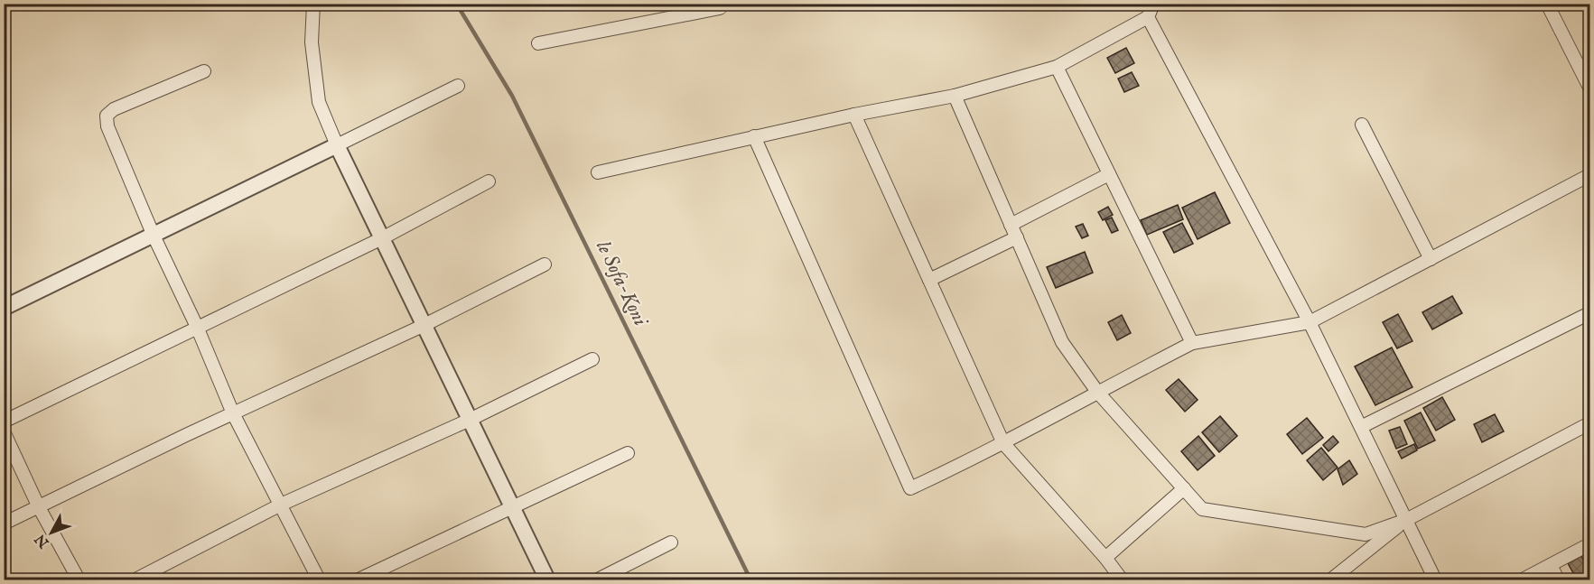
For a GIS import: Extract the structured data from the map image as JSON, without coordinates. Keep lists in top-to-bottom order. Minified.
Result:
{"water":["le Sofa-Koni"],"north":"bottom left"}
